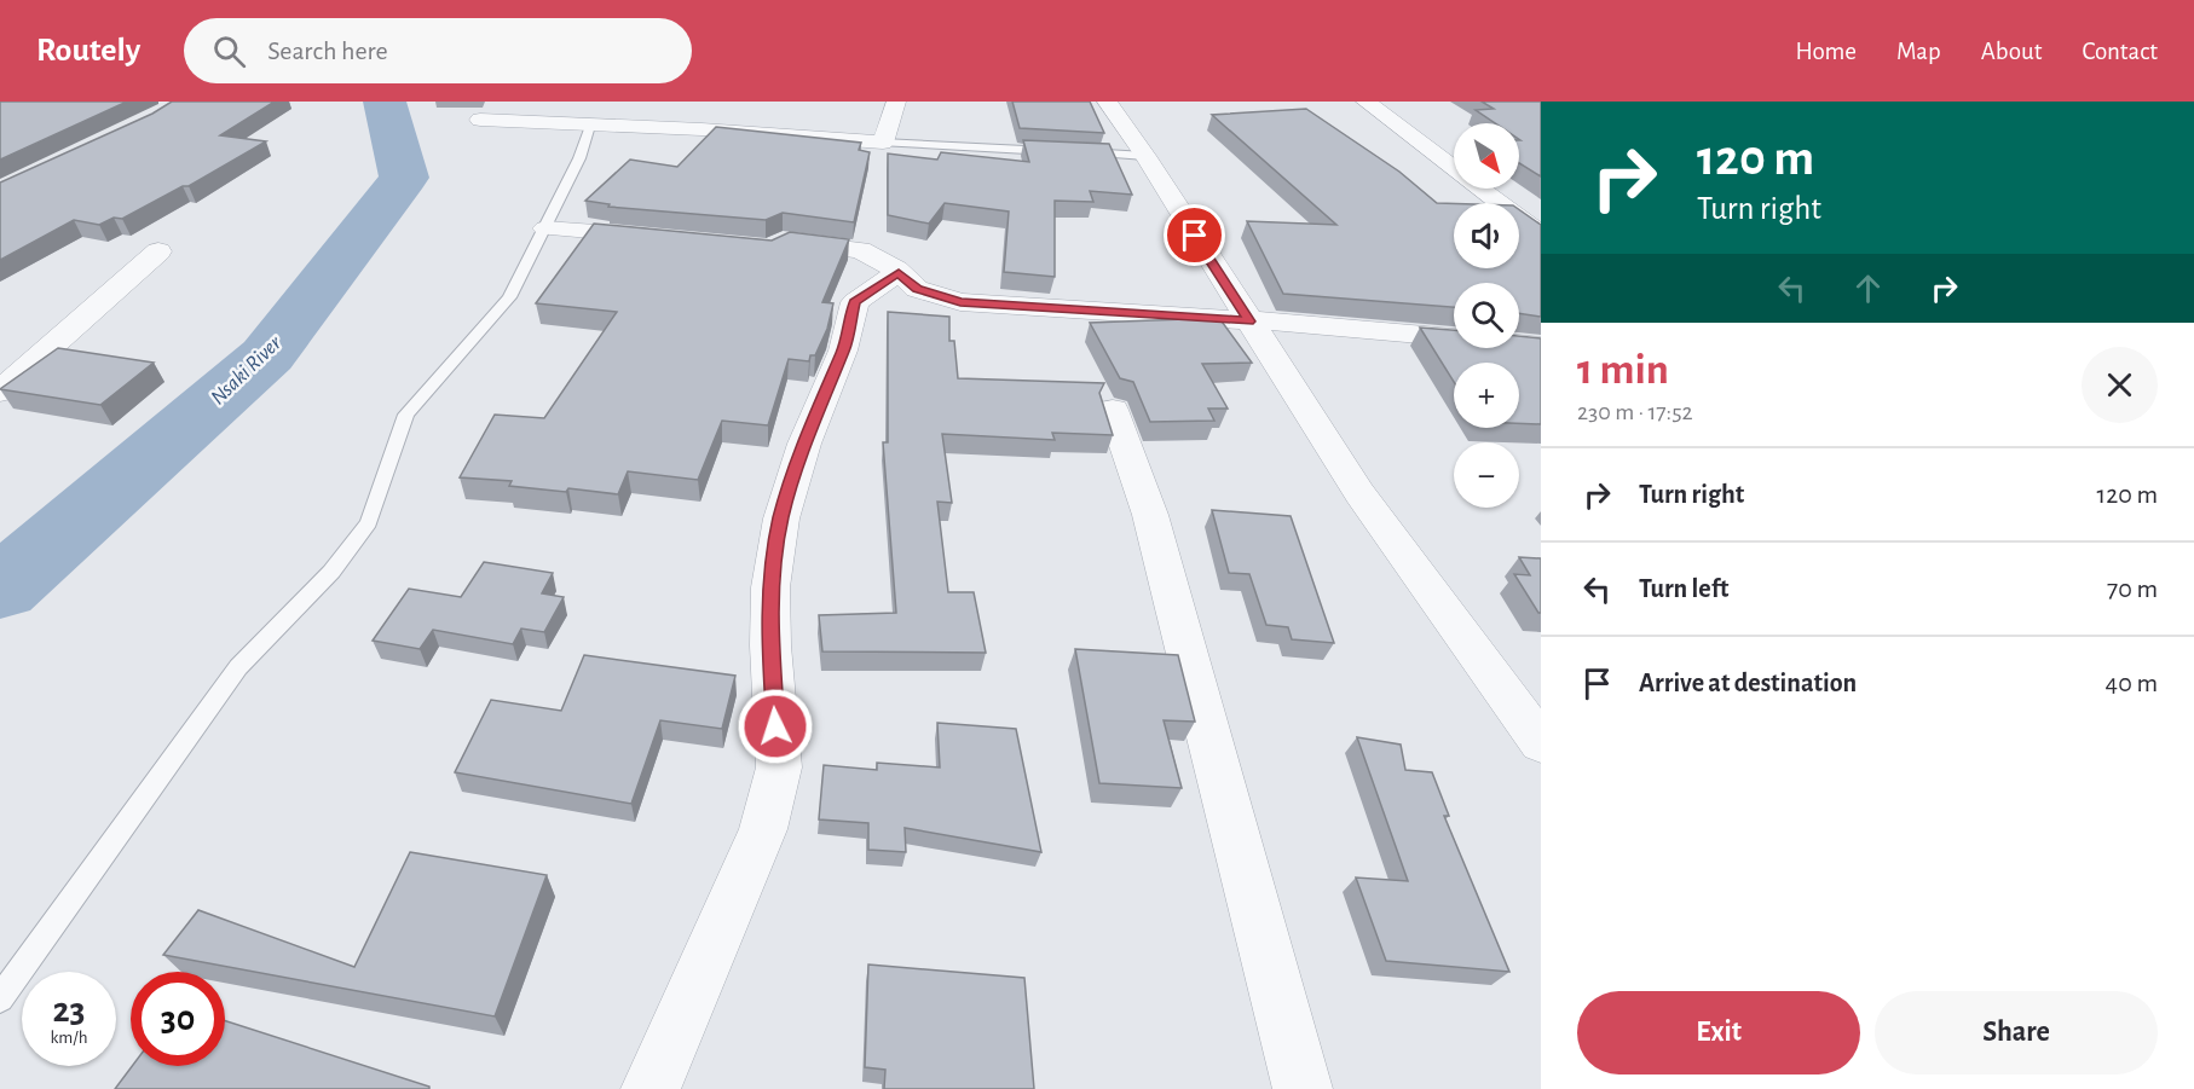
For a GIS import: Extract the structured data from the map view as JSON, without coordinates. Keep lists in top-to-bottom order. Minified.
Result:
{"water":["Nsaki River"],"north":"bottom right","page":{"header":"Routely","search":"Search here","nav":["Home","Map","About","Contact"],"turn":["120 m","Turn right"],"map_buttons":["+","−"],"heading":["1 min","230 m · 17:52"],"list":[{"name":"Turn right","value":"120 m"},{"name":"Turn left","value":"70 m"},{"name":"Arrive at destination","value":"40 m"}],"speed":"23 km/h","limit":"30","buttons":["Exit","Share"]}}
